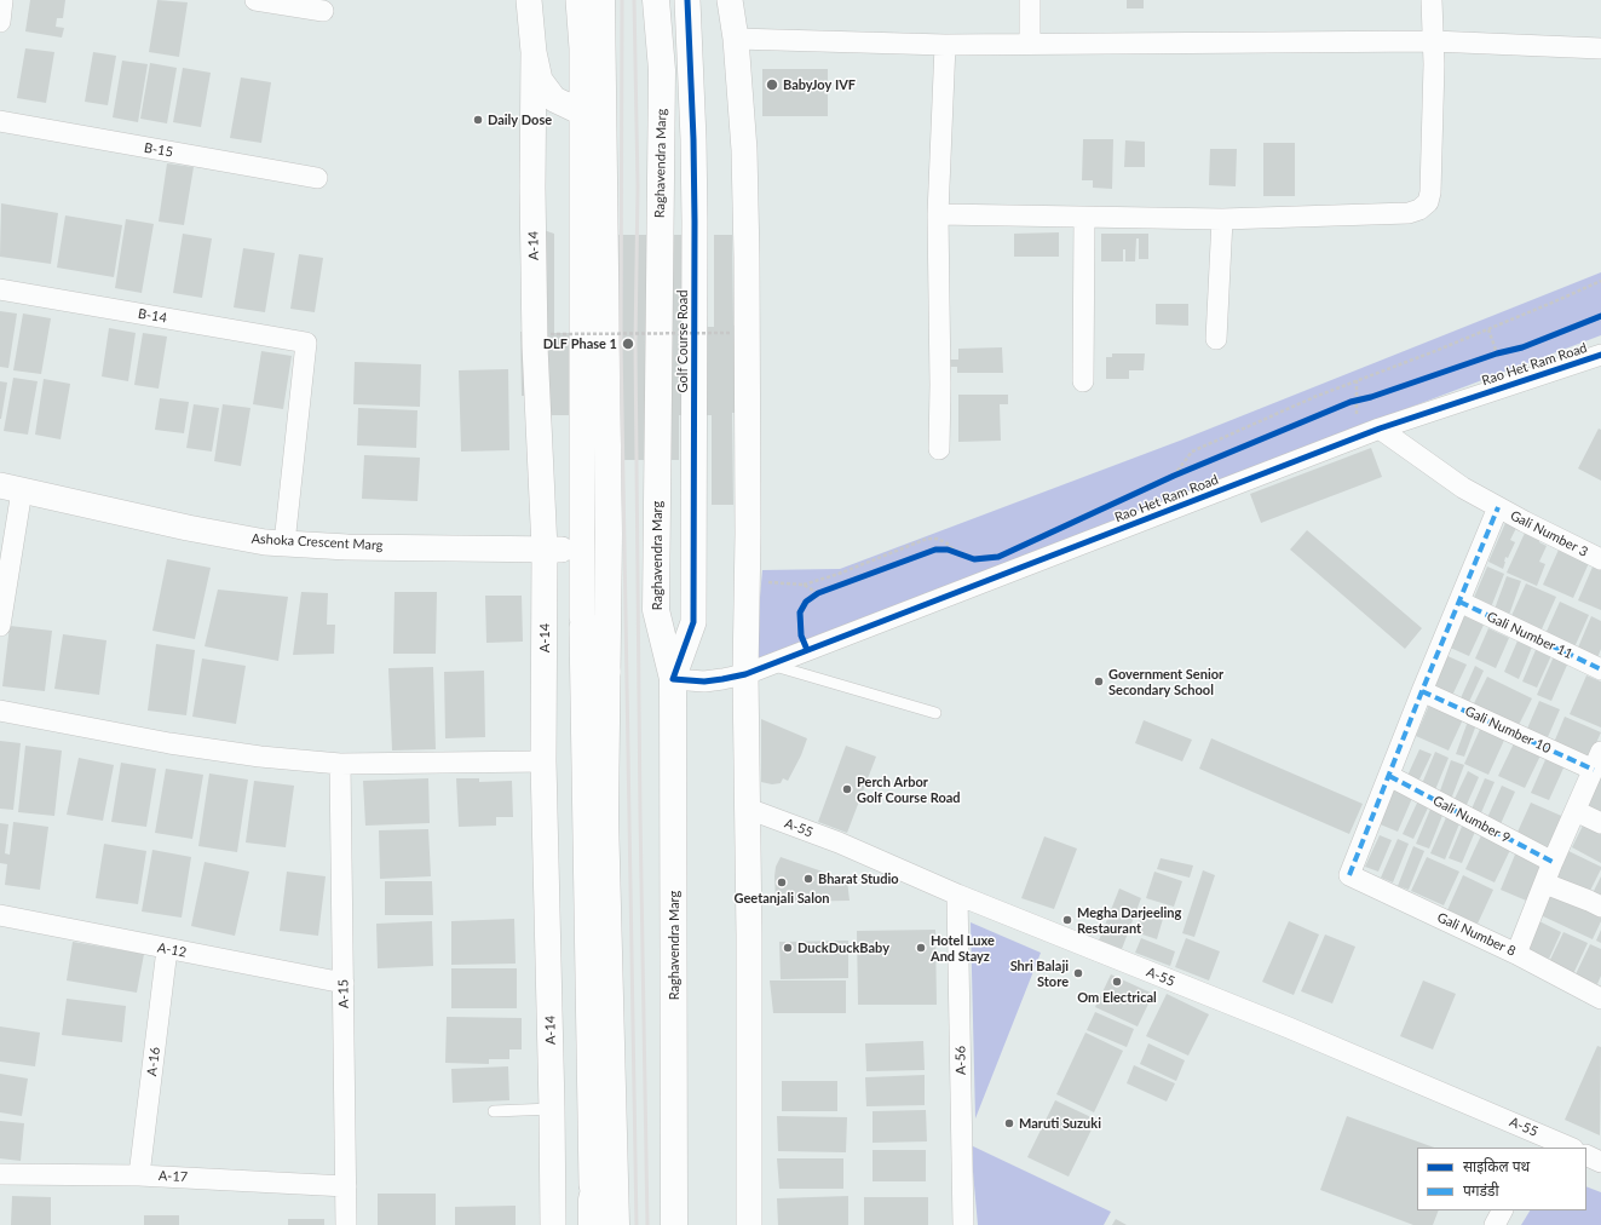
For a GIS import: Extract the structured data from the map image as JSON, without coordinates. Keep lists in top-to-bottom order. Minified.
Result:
{"streets":{"main road":["Raghavendra Marg"],"street":["B-15","A-14","B-14","Golf Course Road","Rao Het Ram Road","Gali Number 3","Ashoka Crescent Marg","Gali Number 11","Gali Number 10","Gali Number 9","A-55","Gali Number 8","A-12","A-15","A-56","A-16","A-17"]},"crossings":[["Raghavendra Marg","Golf Course Road"],["Raghavendra Marg","Rao Het Ram Road"],["A-14","Ashoka Crescent Marg"],["B-14","Ashoka Crescent Marg"],["Golf Course Road","Rao Het Ram Road"],["Rao Het Ram Road","Gali Number 3"],["Gali Number 9","Gali Number 8"],["A-55","A-56"],["A-12","A-15"],["A-12","A-16"],["A-15","A-17"],["A-16","A-17"]],"places":["BabyJoy IVF","Daily Dose","DLF Phase 1","Government Senior Secondary School","Perch Arbor Golf Course Road","Bharat Studio","Geetanjali Salon","Megha Darjeeling Restaurant","DuckDuckBaby","Hotel Luxe And Stayz","Shri Balaji Store","Om Electrical","Maruti Suzuki"],"legend":["साइकिल पथ","पगडंडी"]}
